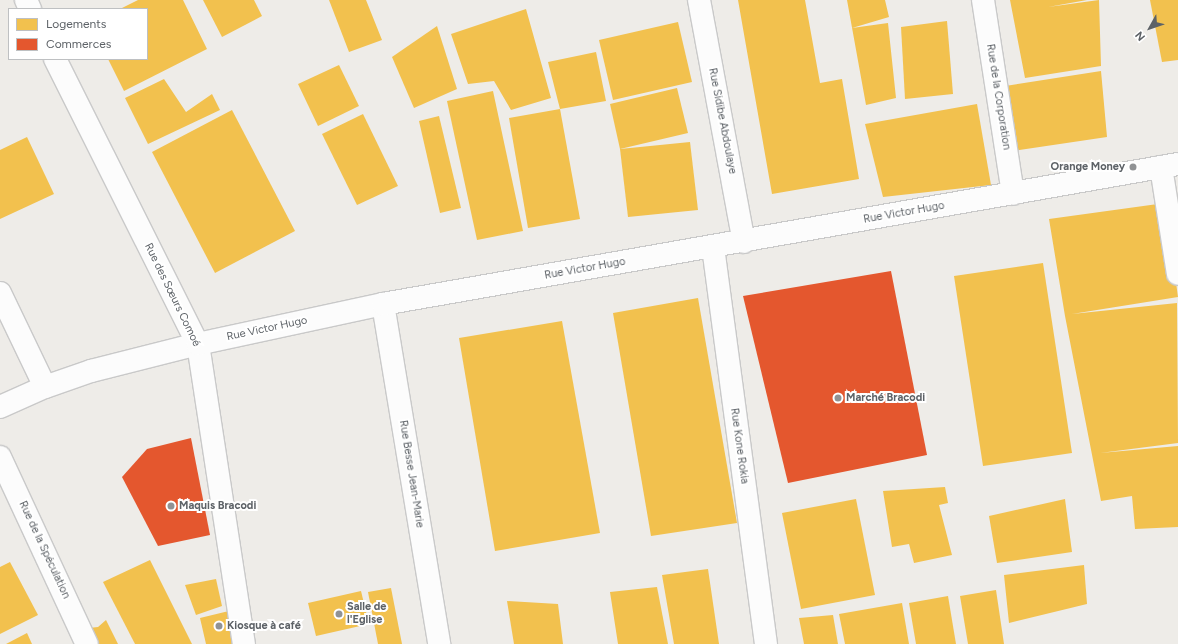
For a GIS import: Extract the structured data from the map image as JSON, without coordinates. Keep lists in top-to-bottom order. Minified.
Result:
{"streets":{"street":["Rue de la Corporation","Rue Sidibe Abdoulaye","Rue Victor Hugo","Rue des Sœurs Comoé","Rue Kone Rokia","Rue Besse Jean-Marie","Rue de la Spéculation"]},"crossings":[["Rue de la Corporation","Rue Victor Hugo"],["Rue Sidibe Abdoulaye","Rue Victor Hugo"],["Rue Victor Hugo","Rue des Sœurs Comoé"],["Rue Victor Hugo","Rue Kone Rokia"],["Rue Victor Hugo","Rue Besse Jean-Marie"]],"places":["Orange Money","Marché Bracodi","Maquis Bracodi","Salle de l'Eglise","Kiosque à café"],"legend":["Logements","Commerces"],"north":"bottom left"}
